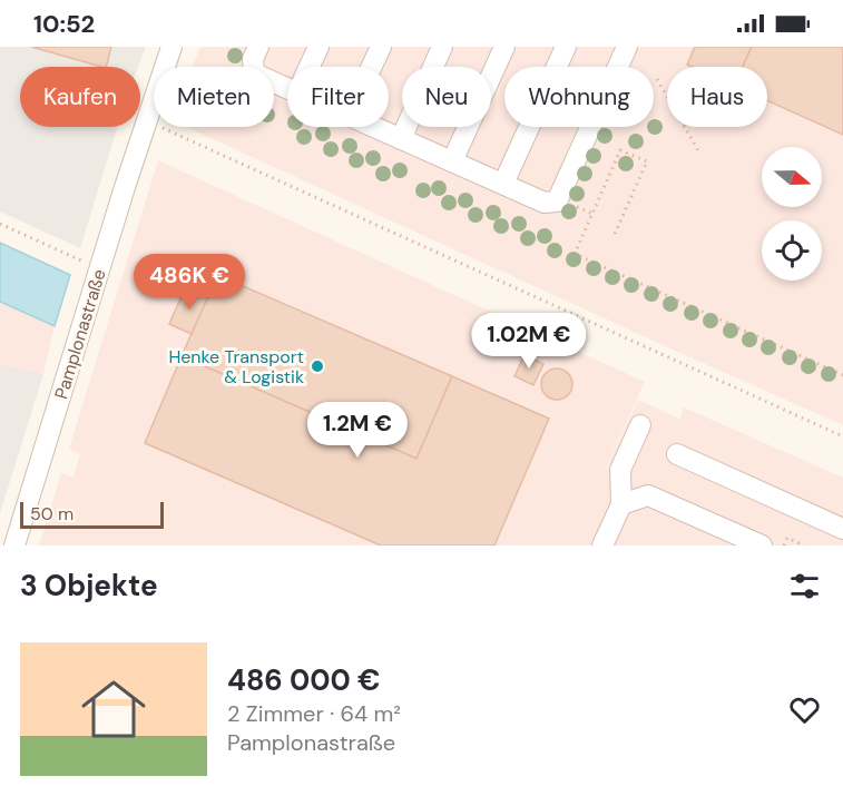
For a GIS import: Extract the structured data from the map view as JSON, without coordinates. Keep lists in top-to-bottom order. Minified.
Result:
{"streets":{"street":["Pamplonastraße"]},"places":["Henke Transport & Logistik"],"scale_bar":"50 m","north":"right","page":{"status":"10:52","chip":["Kaufen","Mieten","Filter","Neu","Wohnung","Haus"],"price":["486K €","1.02M €","1.2M €"],"scale":"50 m","heading":"3 Objekte","list":[{"name":"486 000 €","note":"2 Zimmer · 64 m² · Pamplonastraße"}]}}
